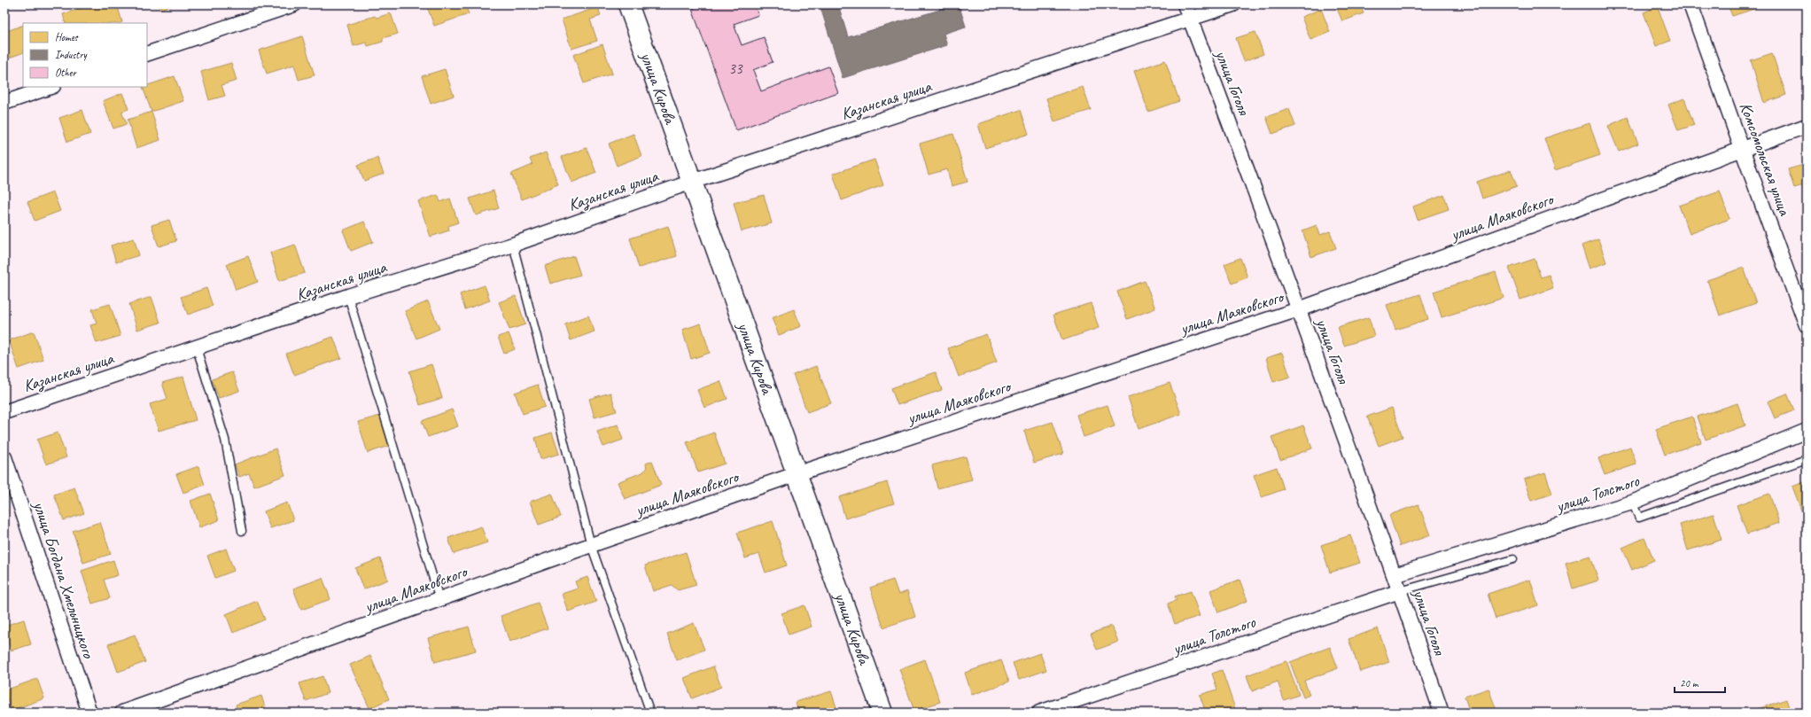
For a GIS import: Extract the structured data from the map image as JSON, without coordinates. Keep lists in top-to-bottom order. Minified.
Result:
{"streets":{"street":["улица Гоголя","улица Кирова","Казанская улица","Комсомольская улица","улица Маяковского","улица Толстого","улица Богдана Хмельницкого"]},"crossings":[["улица Гоголя","Казанская улица"],["улица Гоголя","улица Маяковского"],["улица Гоголя","улица Толстого"],["улица Кирова","Казанская улица"],["улица Кирова","улица Маяковского"],["Комсомольская улица","улица Маяковского"]],"house_numbers":["33"],"legend":["Homes","Industry","Other"],"scale_bar":"20 m"}
